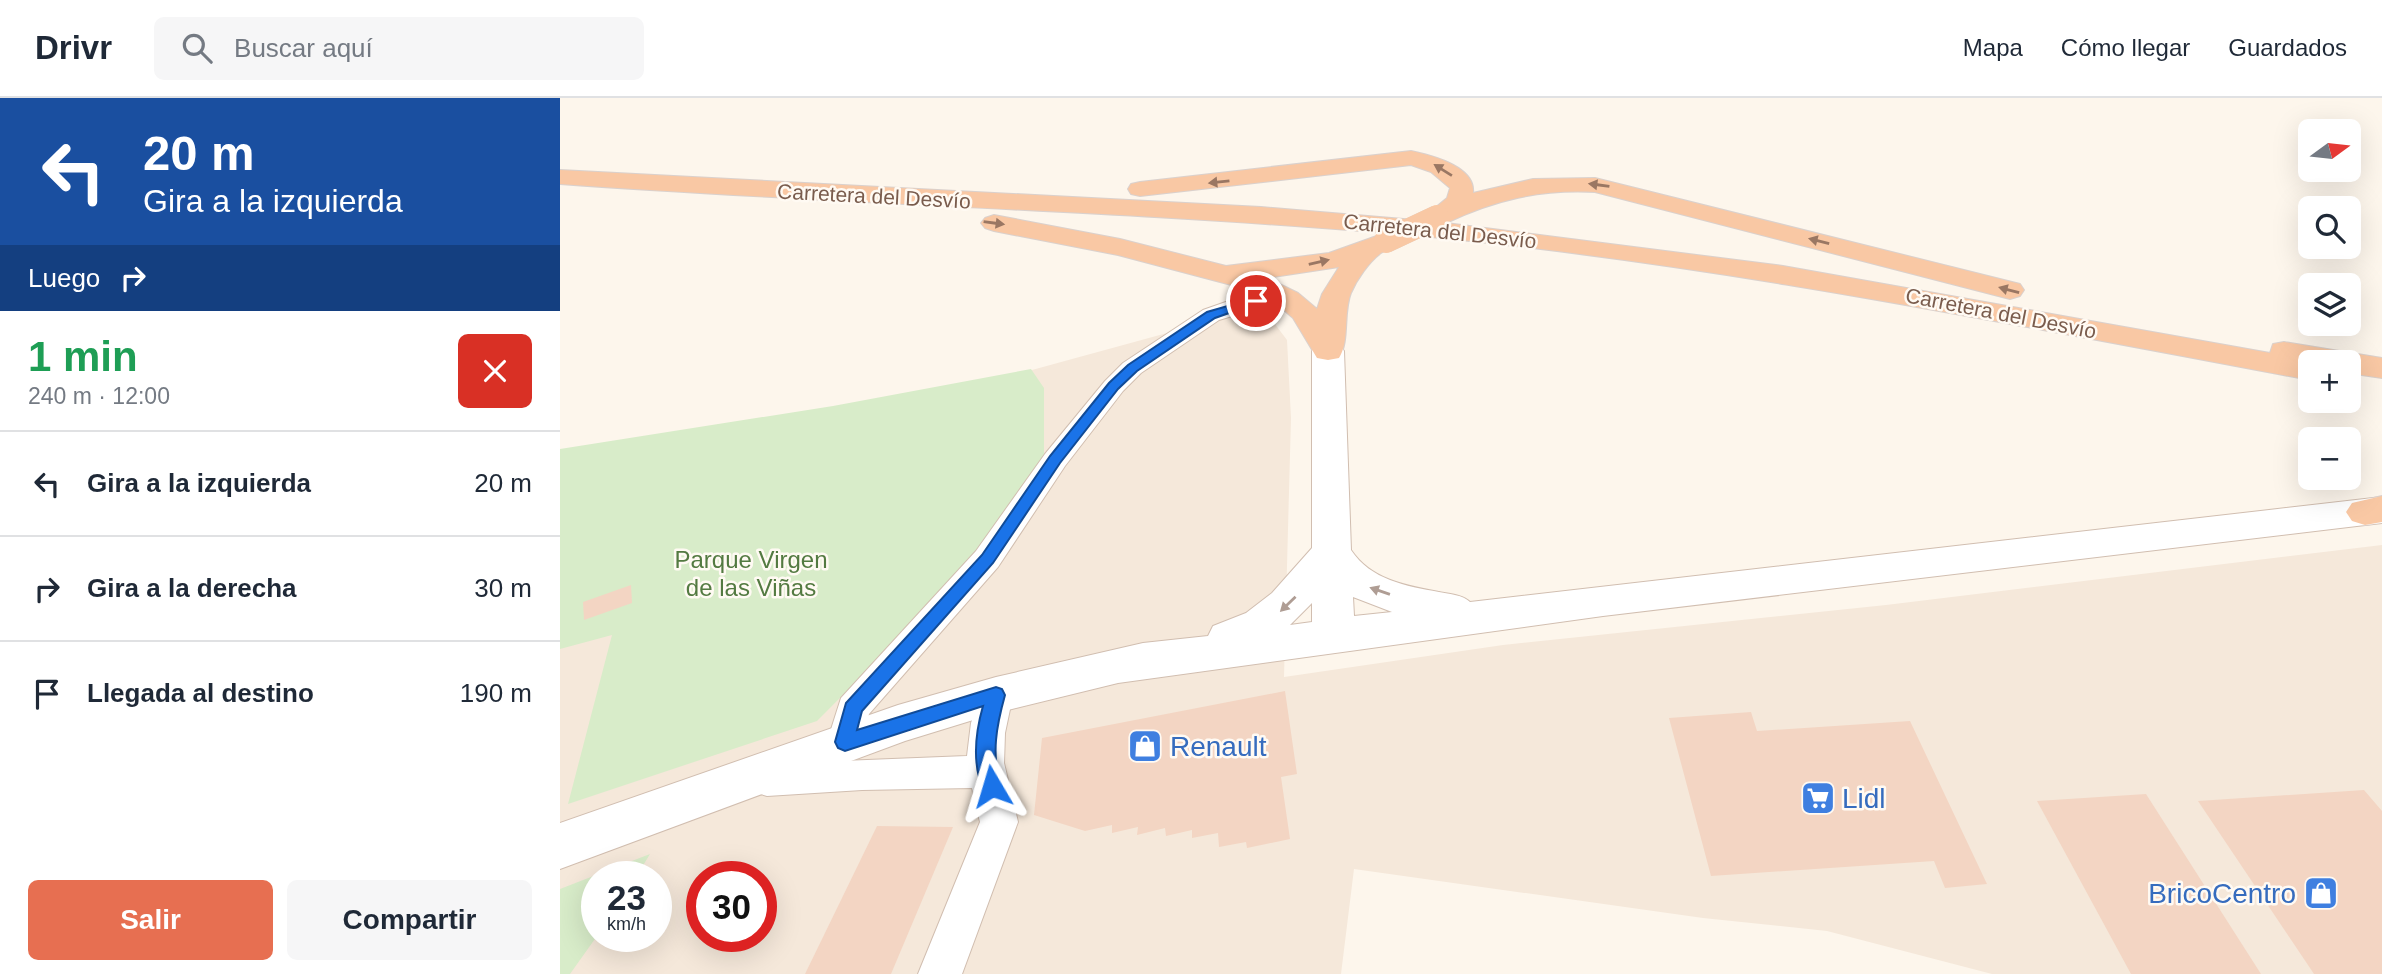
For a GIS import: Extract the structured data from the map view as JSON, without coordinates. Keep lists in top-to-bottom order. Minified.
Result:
{"streets":{"highway":["Carretera del Desvío"]},"parks":["Parque Virgen de las Viñas"],"places":{"shop":["Renault","BricoCentro"],"supermarket":["Lidl"]},"north":"right","page":{"header":"Drivr","search":"Buscar aquí","nav":["Mapa","Cómo llegar","Guardados"],"turn":["20 m","Gira a la izquierda"],"map_buttons":["+","−"],"then":"Luego","heading":["1 min","240 m · 12:00"],"list":[{"name":"Gira a la izquierda","value":"20 m"},{"name":"Gira a la derecha","value":"30 m"},{"name":"Llegada al destino","value":"190 m"}],"speed":"23 km/h","limit":"30","buttons":["Salir","Compartir"]}}
